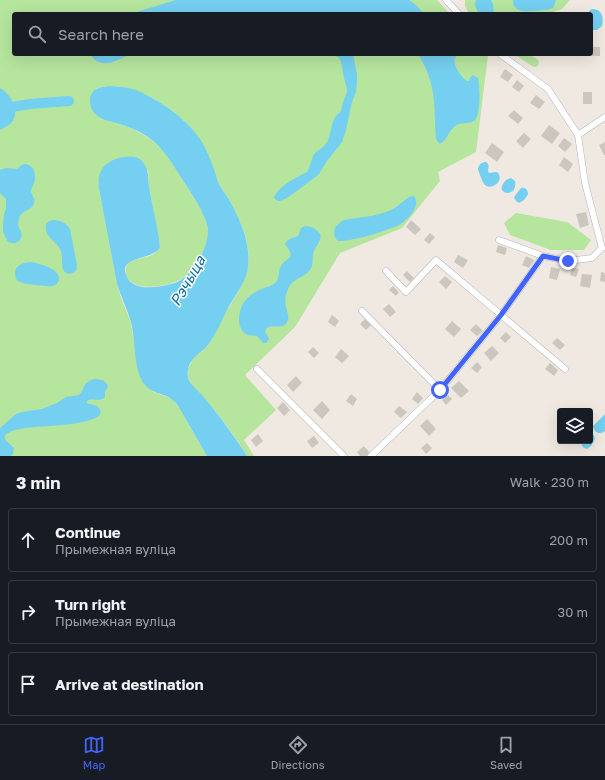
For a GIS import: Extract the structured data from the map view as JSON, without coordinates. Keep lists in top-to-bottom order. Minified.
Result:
{"water":["Рэчыца"],"page":{"search":"Search here","heading":["3 min","Walk · 230 m"],"list":[["Continue","Прымежная вуліца","200 m"],["Turn right","Прымежная вуліца","30 m"],"Arrive at destination"],"nav":["Map","Directions","Saved"]}}
